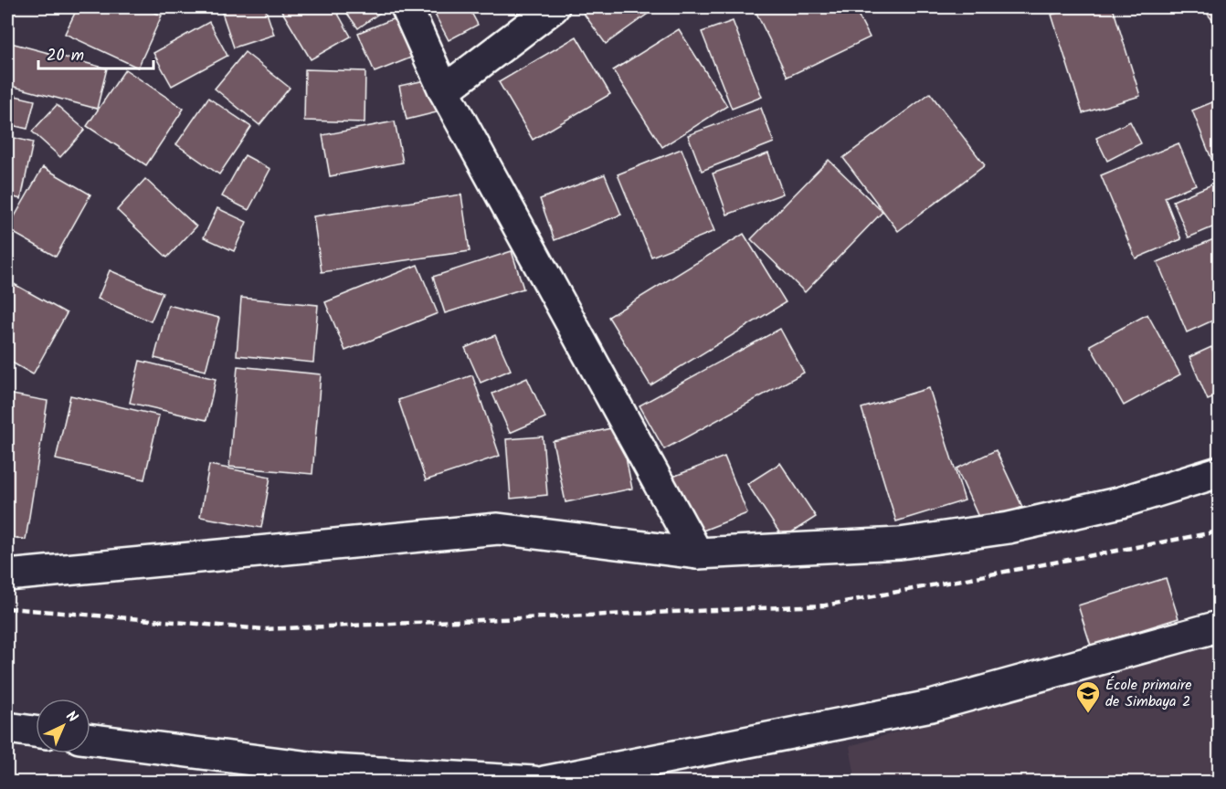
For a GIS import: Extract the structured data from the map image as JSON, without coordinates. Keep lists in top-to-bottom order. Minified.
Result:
{"places":{"school or university":["École primaire de Simbaya 2"]},"scale_bar":"20 m","north":"top right"}
